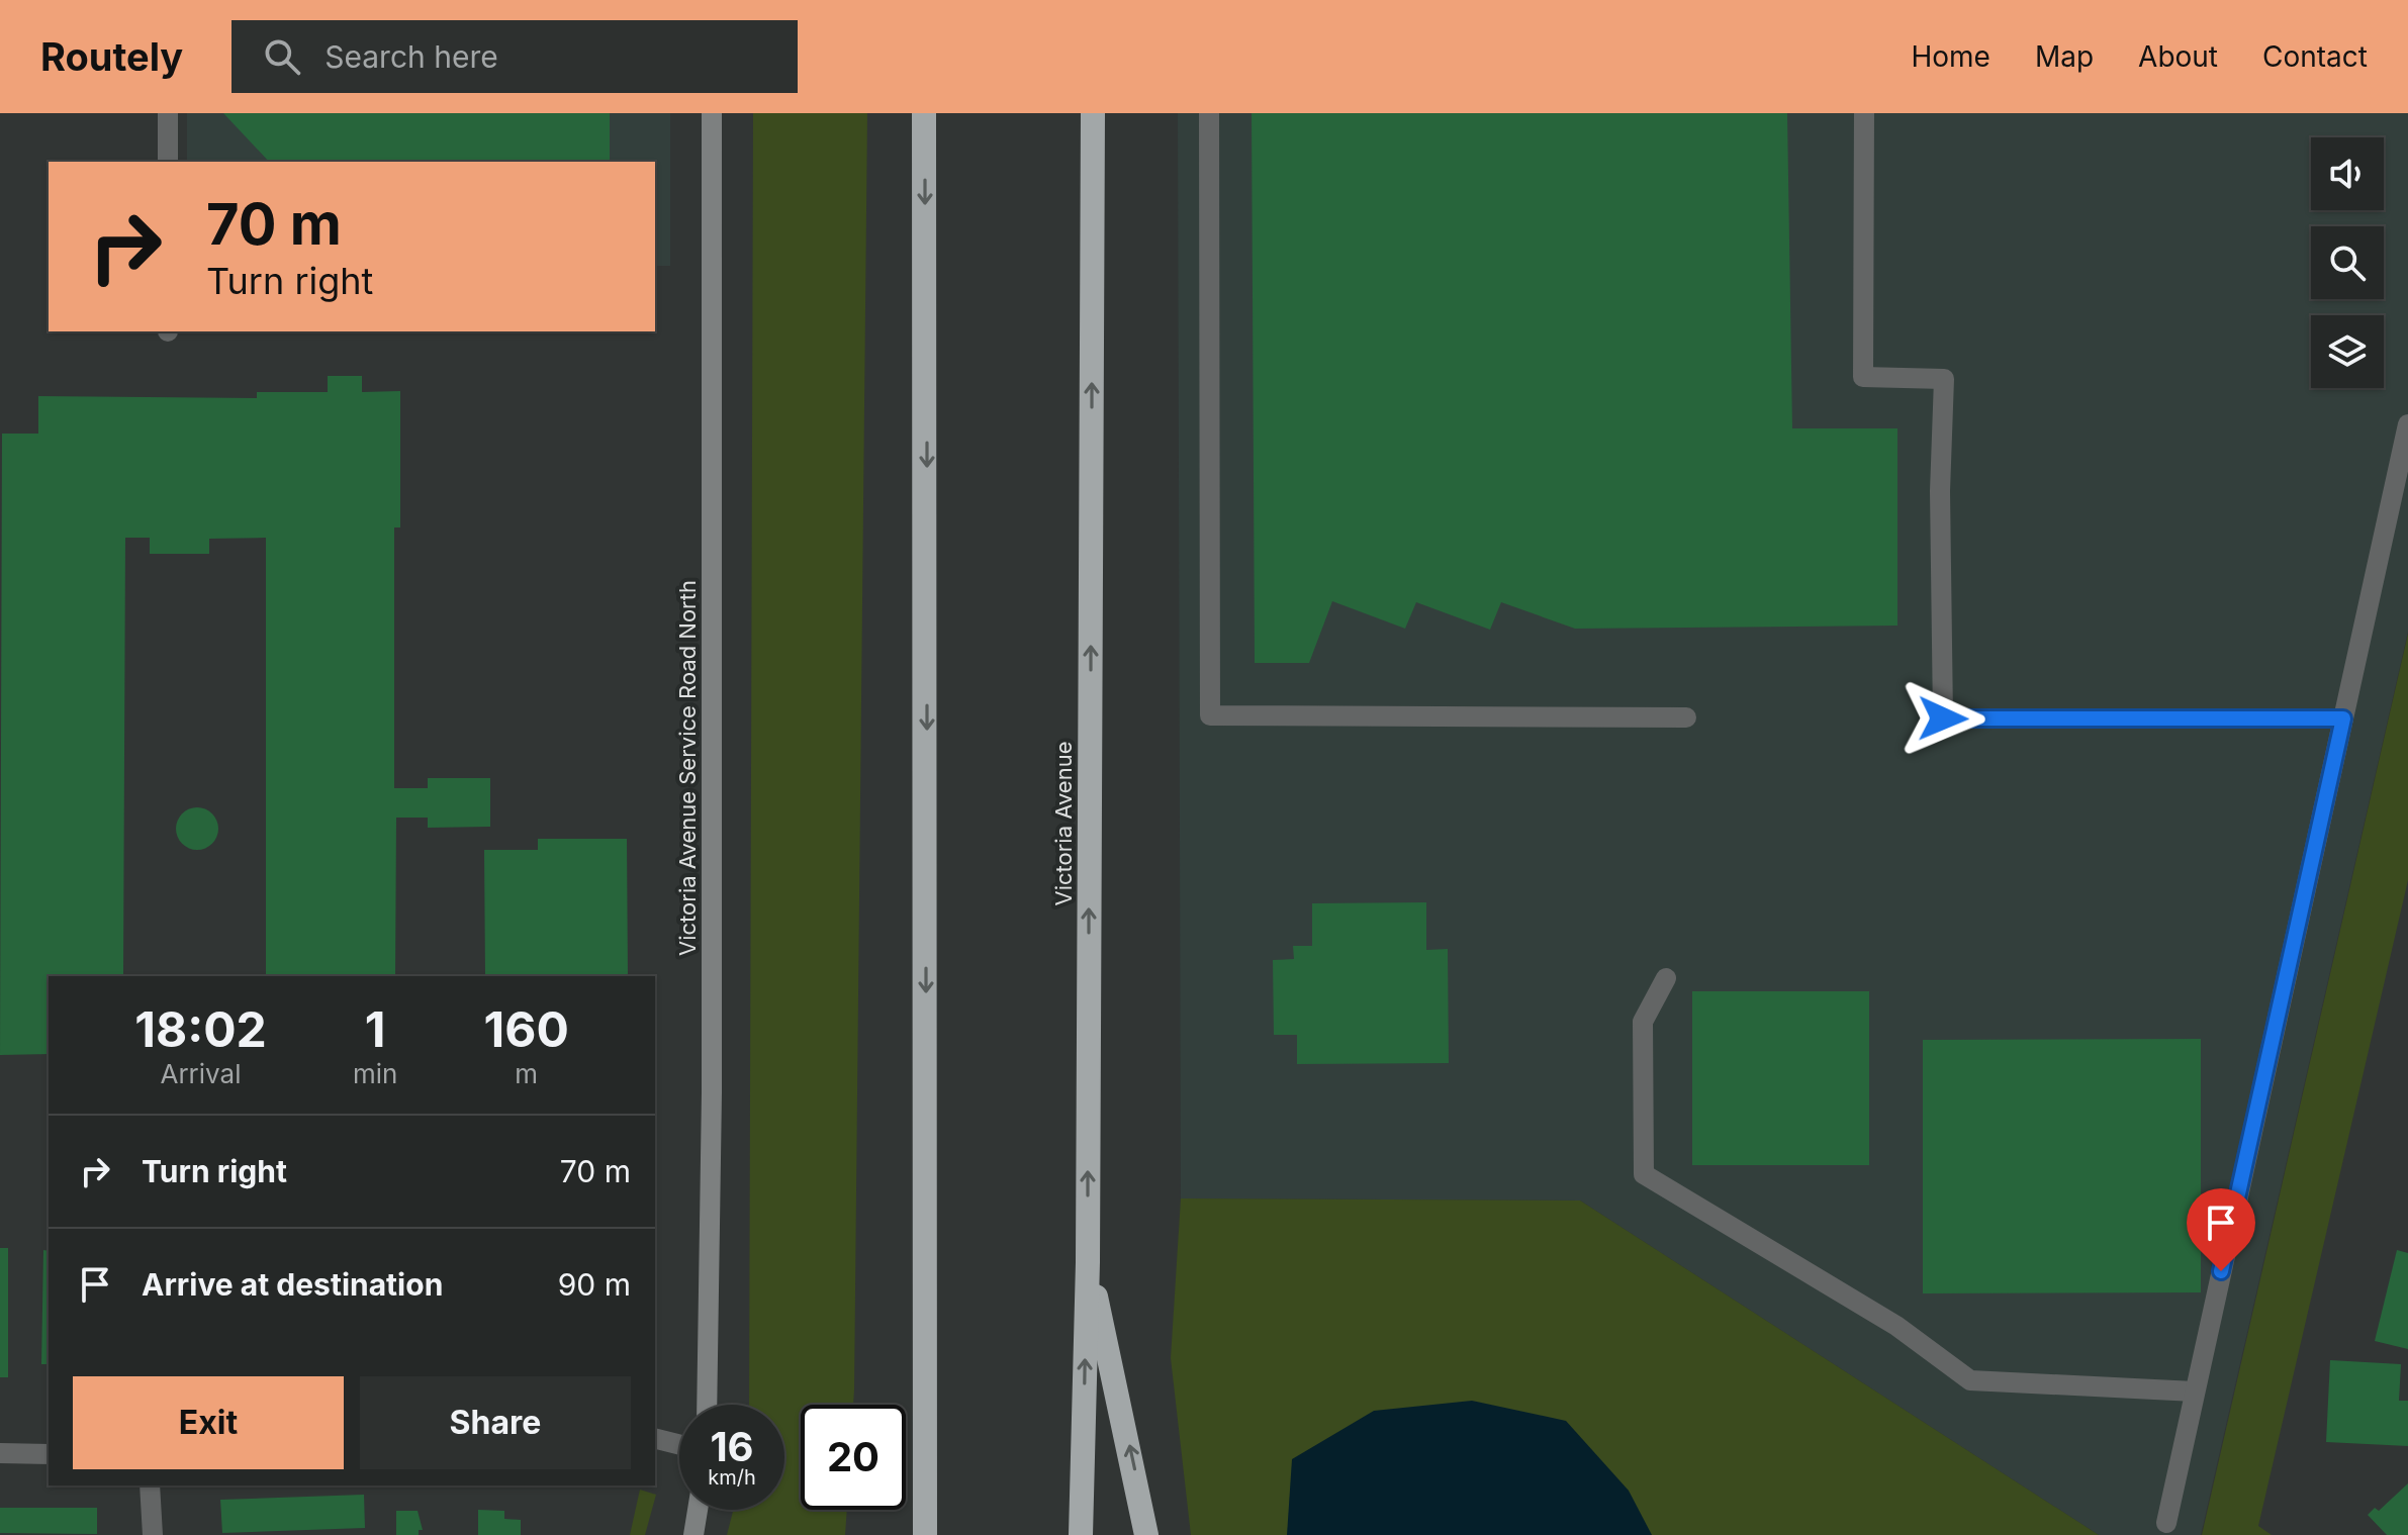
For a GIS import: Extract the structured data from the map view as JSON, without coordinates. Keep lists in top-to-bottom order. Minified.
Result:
{"streets":{"highway":["Victoria Avenue"],"street":["Victoria Avenue Service Road North"]},"page":{"header":"Routely","search":"Search here","nav":["Home","Map","About","Contact"],"turn":["70 m","Turn right"],"eta":["18:02","Arrival","1","min","160","m"],"list":[{"name":"Turn right","value":"70 m"},{"name":"Arrive at destination","value":"90 m"}],"buttons":["Exit","Share"],"speed":"16 km/h","limit":"20"}}
